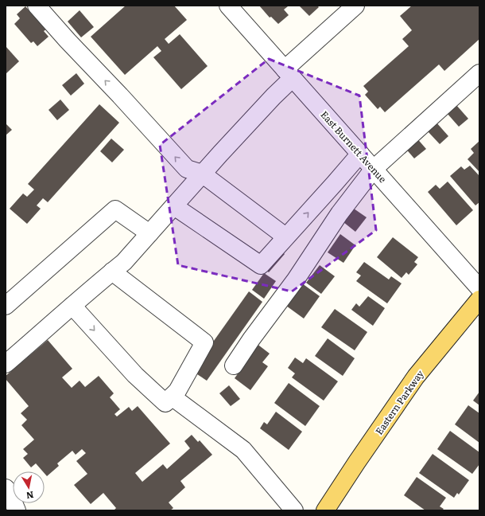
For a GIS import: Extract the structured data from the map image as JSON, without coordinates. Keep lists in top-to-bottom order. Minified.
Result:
{"streets":{"main road":["Eastern Parkway"],"street":["East Burnett Avenue"]},"north":"bottom"}
